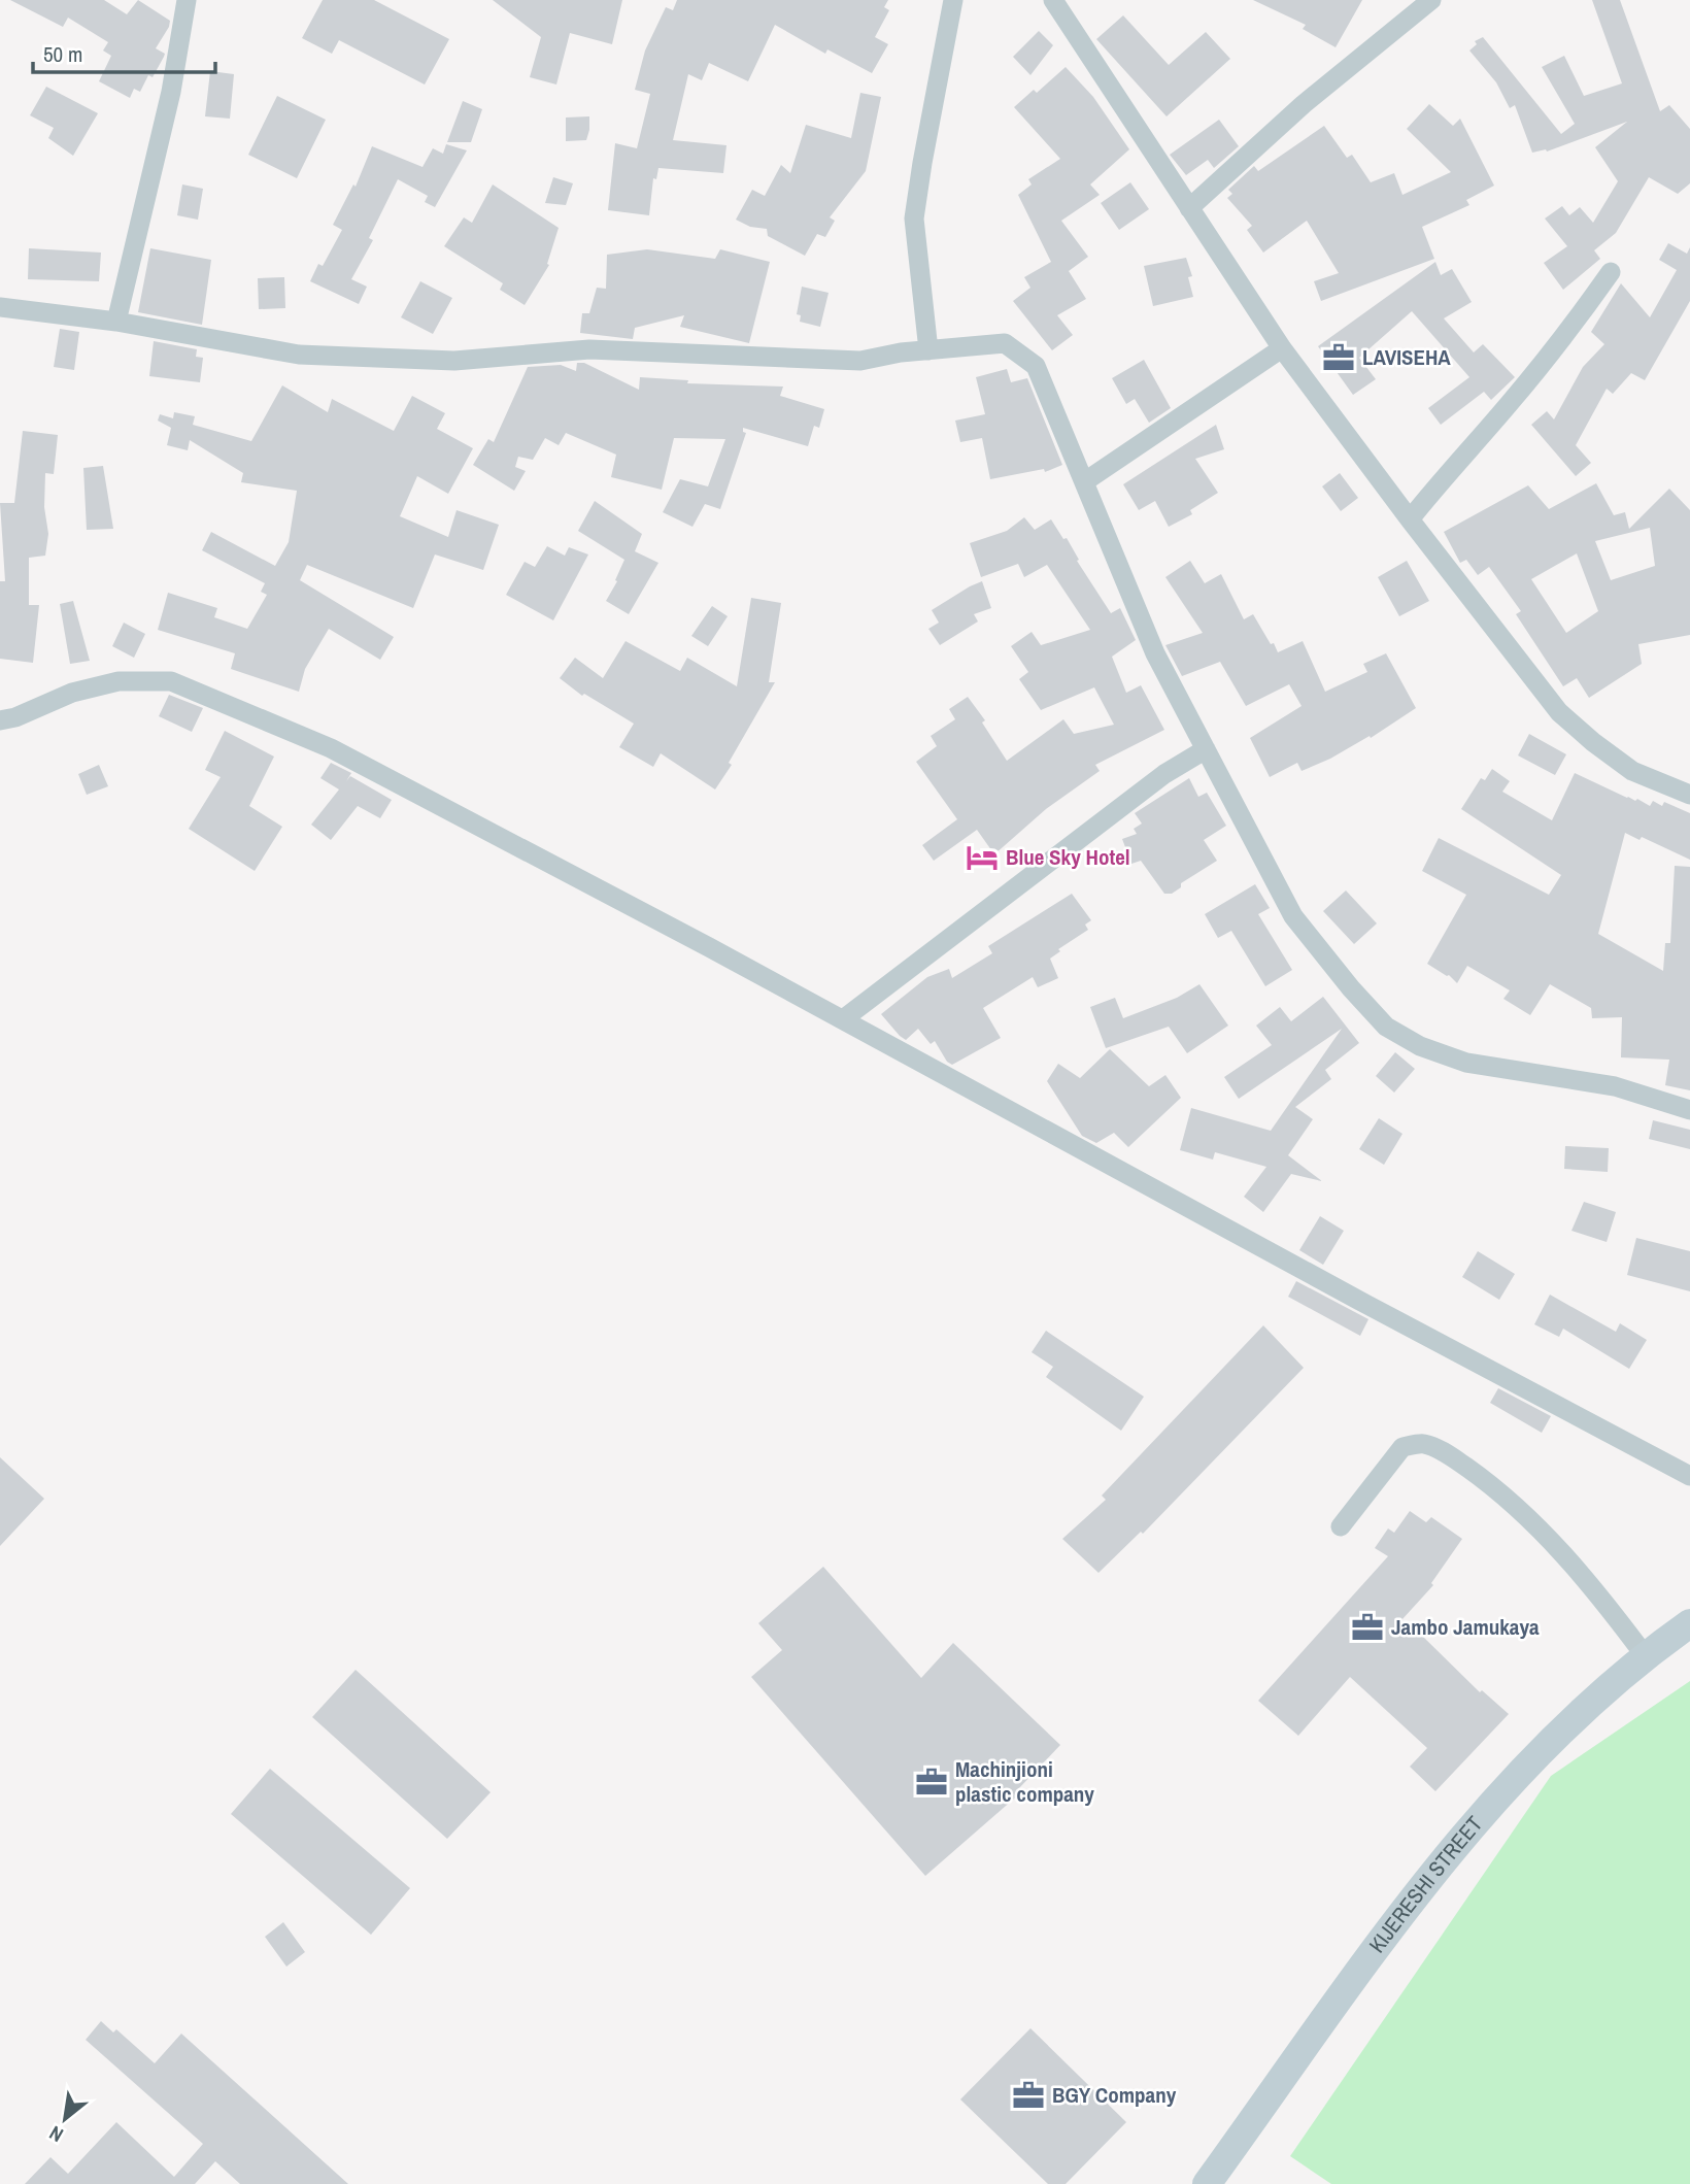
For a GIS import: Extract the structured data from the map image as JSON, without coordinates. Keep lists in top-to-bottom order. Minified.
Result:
{"streets":{"street":["KIJERESHI STREET"]},"places":{"office":["LAVISEHA","Jambo Jamukaya","Machinjioni plastic company","BGY Company"],"hotel":["Blue Sky Hotel"]},"scale_bar":"50 m","north":"bottom left"}
